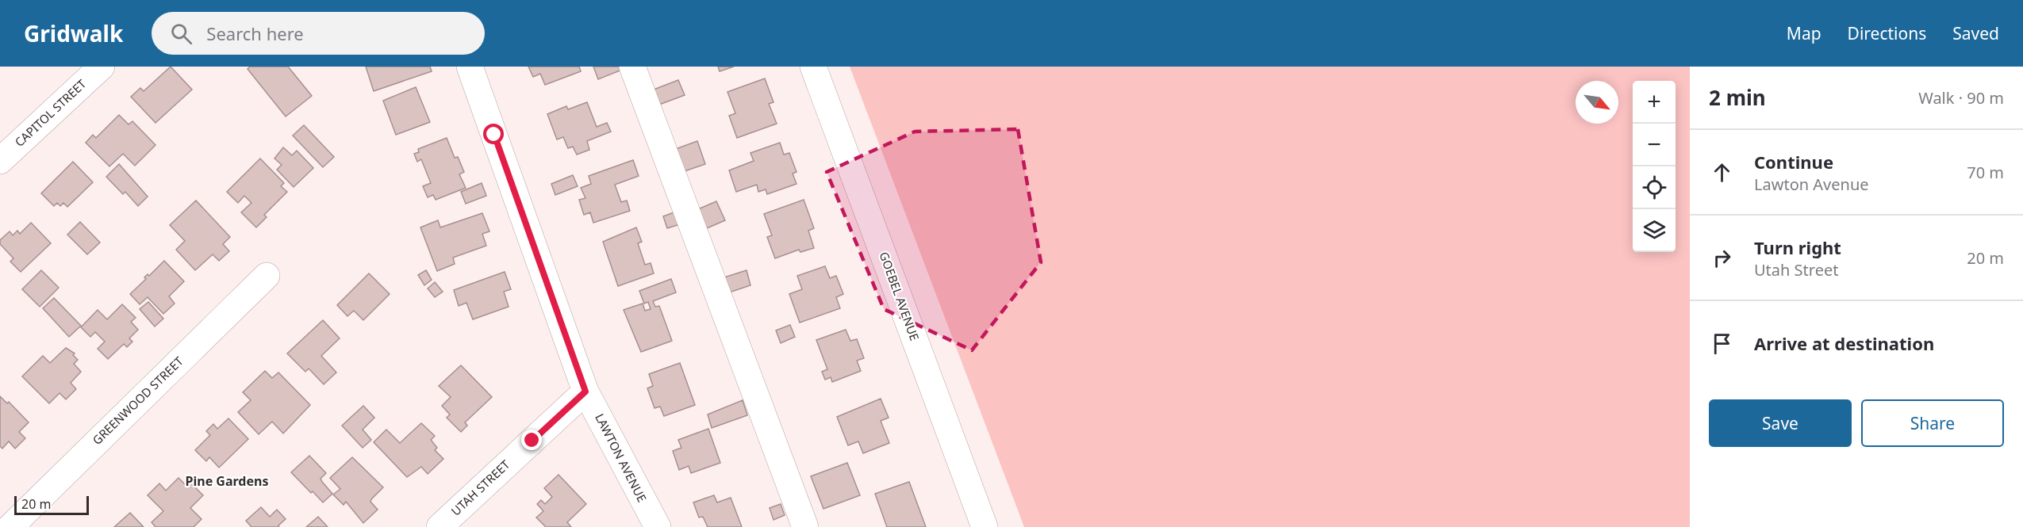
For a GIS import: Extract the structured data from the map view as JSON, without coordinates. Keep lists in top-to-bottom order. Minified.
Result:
{"streets":{"street":["CAPITOL STREET","GOEBEL AVENUE","GREENWOOD STREET","LAWTON AVENUE","UTAH STREET"]},"crossings":[["LAWTON AVENUE","UTAH STREET"]],"districts":["Pine Gardens"],"scale_bar":"20 m","north":"bottom right","page":{"header":"Gridwalk","search":"Search here","nav":["Map","Directions","Saved"],"heading":["2 min","Walk · 90 m"],"map_buttons":["+","−"],"list":[["Continue","Lawton Avenue","70 m"],["Turn right","Utah Street","20 m"],"Arrive at destination"],"buttons":["Save","Share"],"scale":"20 m"}}
